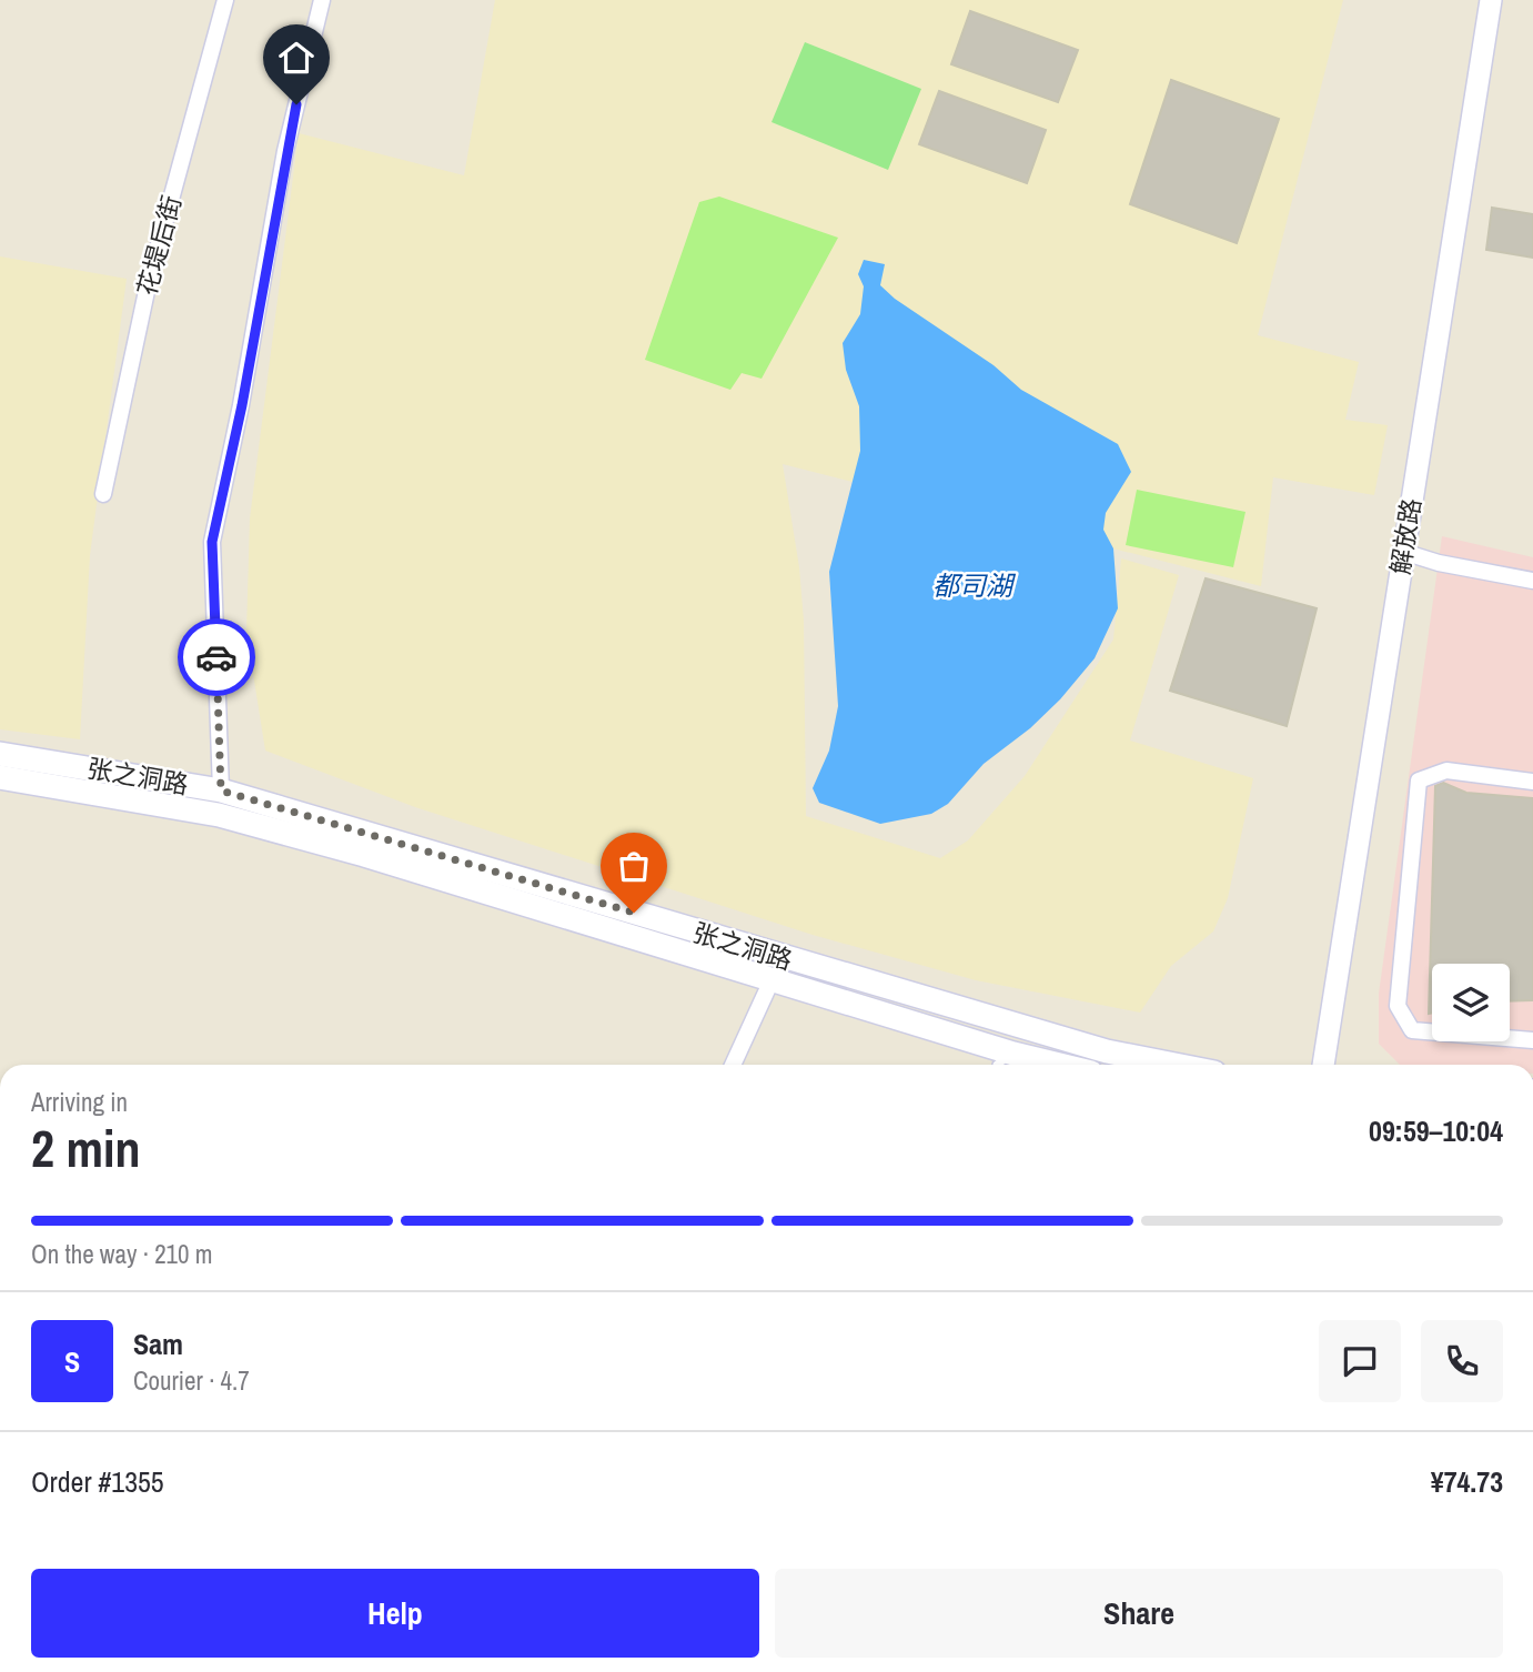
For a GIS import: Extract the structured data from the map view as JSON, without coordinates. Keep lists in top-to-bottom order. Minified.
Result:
{"streets":{"main road":["张之洞路"],"street":["花堤后街","解放路"]},"water":["都司湖"],"page":{"heading":["2 min","Arriving in","09:59–10:04"],"panel":["Sam","Courier · 4.7","Order #1355","¥74.73"],"bar":"On the way · 210 m","round":"S","buttons":["Help","Share"]}}
